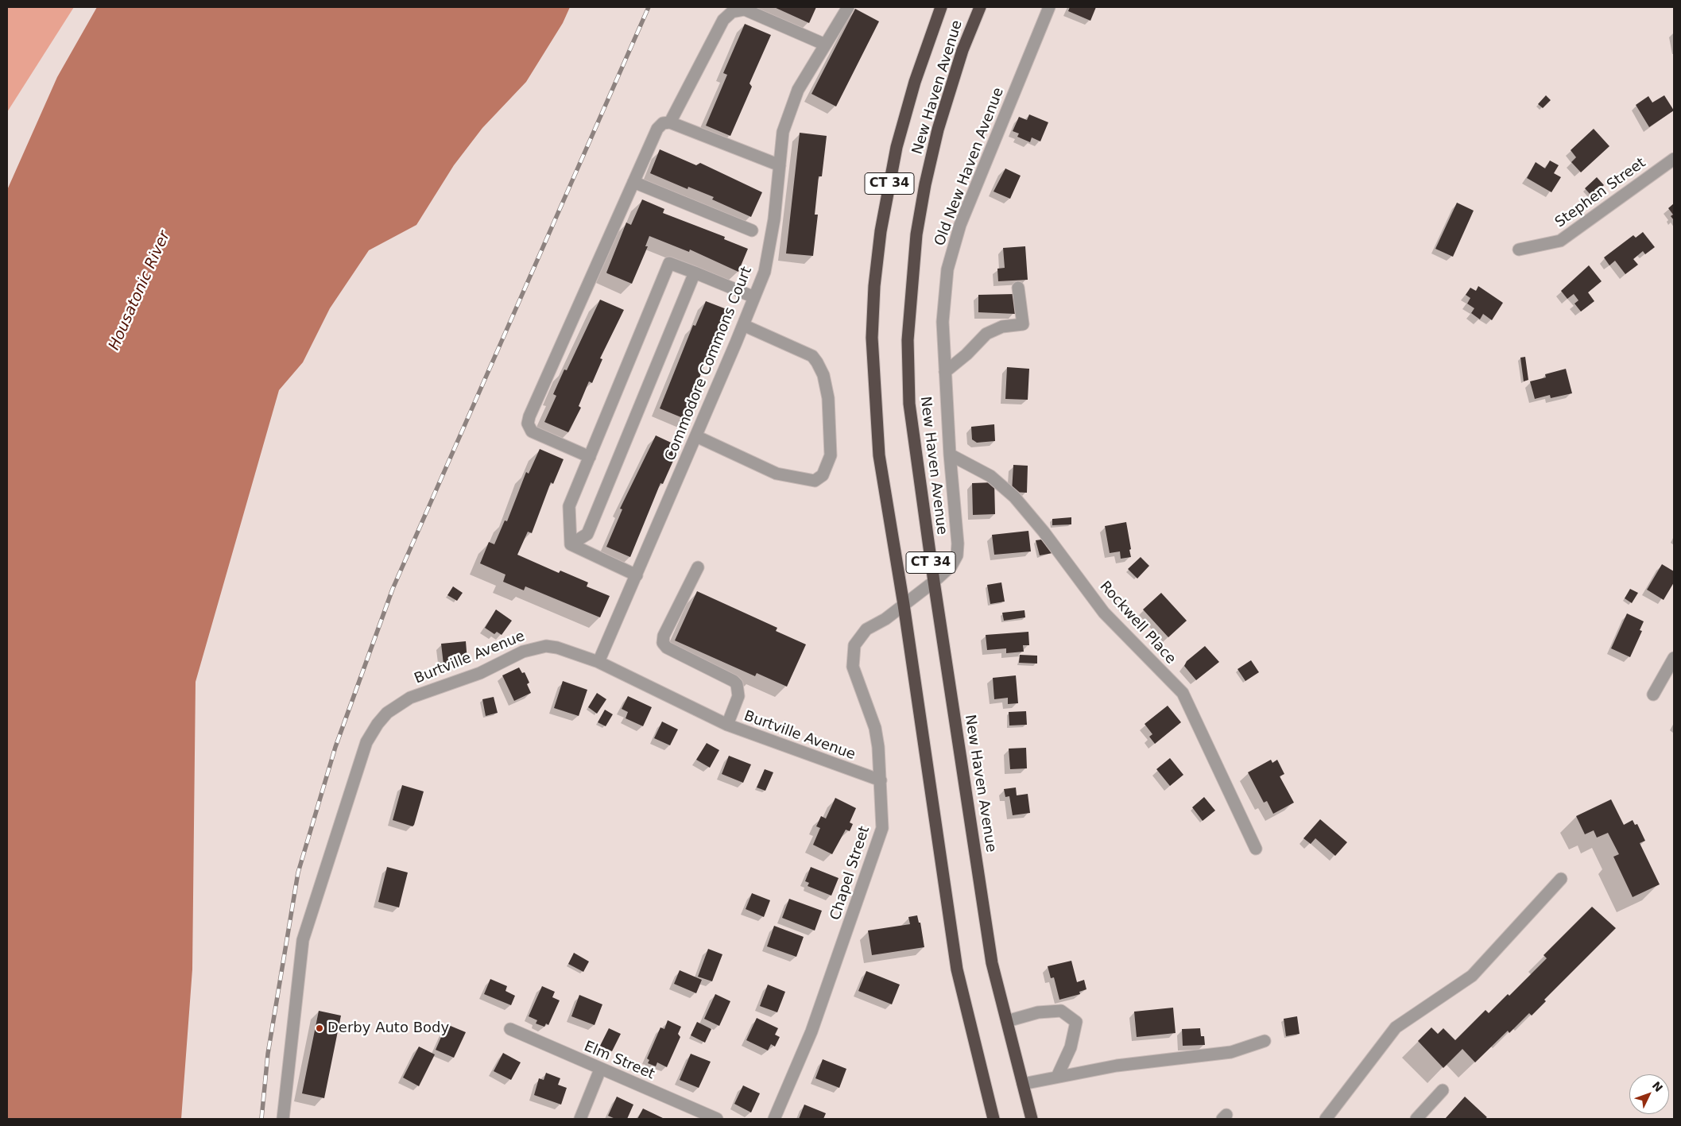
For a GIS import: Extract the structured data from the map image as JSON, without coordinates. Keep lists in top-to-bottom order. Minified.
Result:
{"streets":{"highway":["New Haven Avenue","CT 34"],"street":["Old New Haven Avenue","Stephen Street","Commodore Commons Court","Rockwell Place","Burtville Avenue","Chapel Street","Elm Street"]},"crossings":[["New Haven Avenue","Old New Haven Avenue"],["New Haven Avenue","Chapel Street"],["Old New Haven Avenue","Rockwell Place"],["Old New Haven Avenue","Chapel Street"],["Commodore Commons Court","Burtville Avenue"],["Burtville Avenue","Chapel Street"]],"water":["Housatonic River"],"places":["Derby Auto Body"],"north":"top right"}
